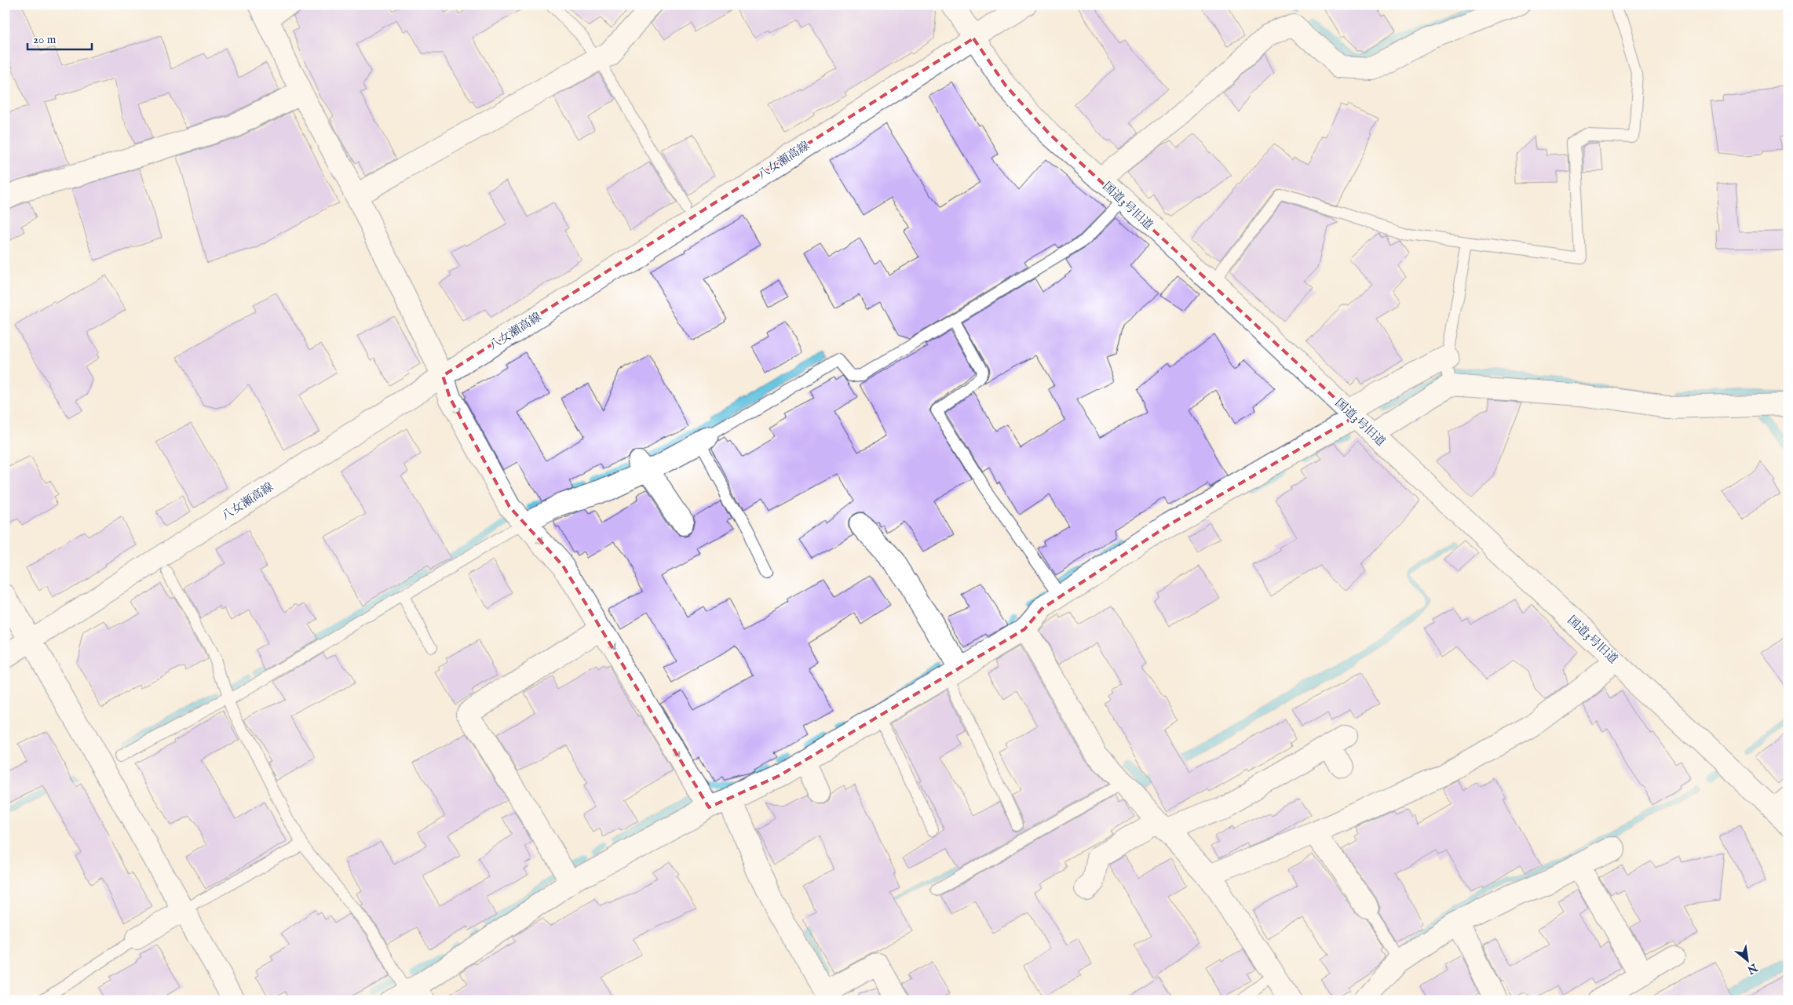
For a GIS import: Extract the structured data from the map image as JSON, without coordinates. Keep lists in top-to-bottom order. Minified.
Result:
{"streets":{"street":["八女瀬高線","国道3号旧道"]},"crossings":[["八女瀬高線","国道3号旧道"]],"scale_bar":"20 m","north":"bottom right"}
